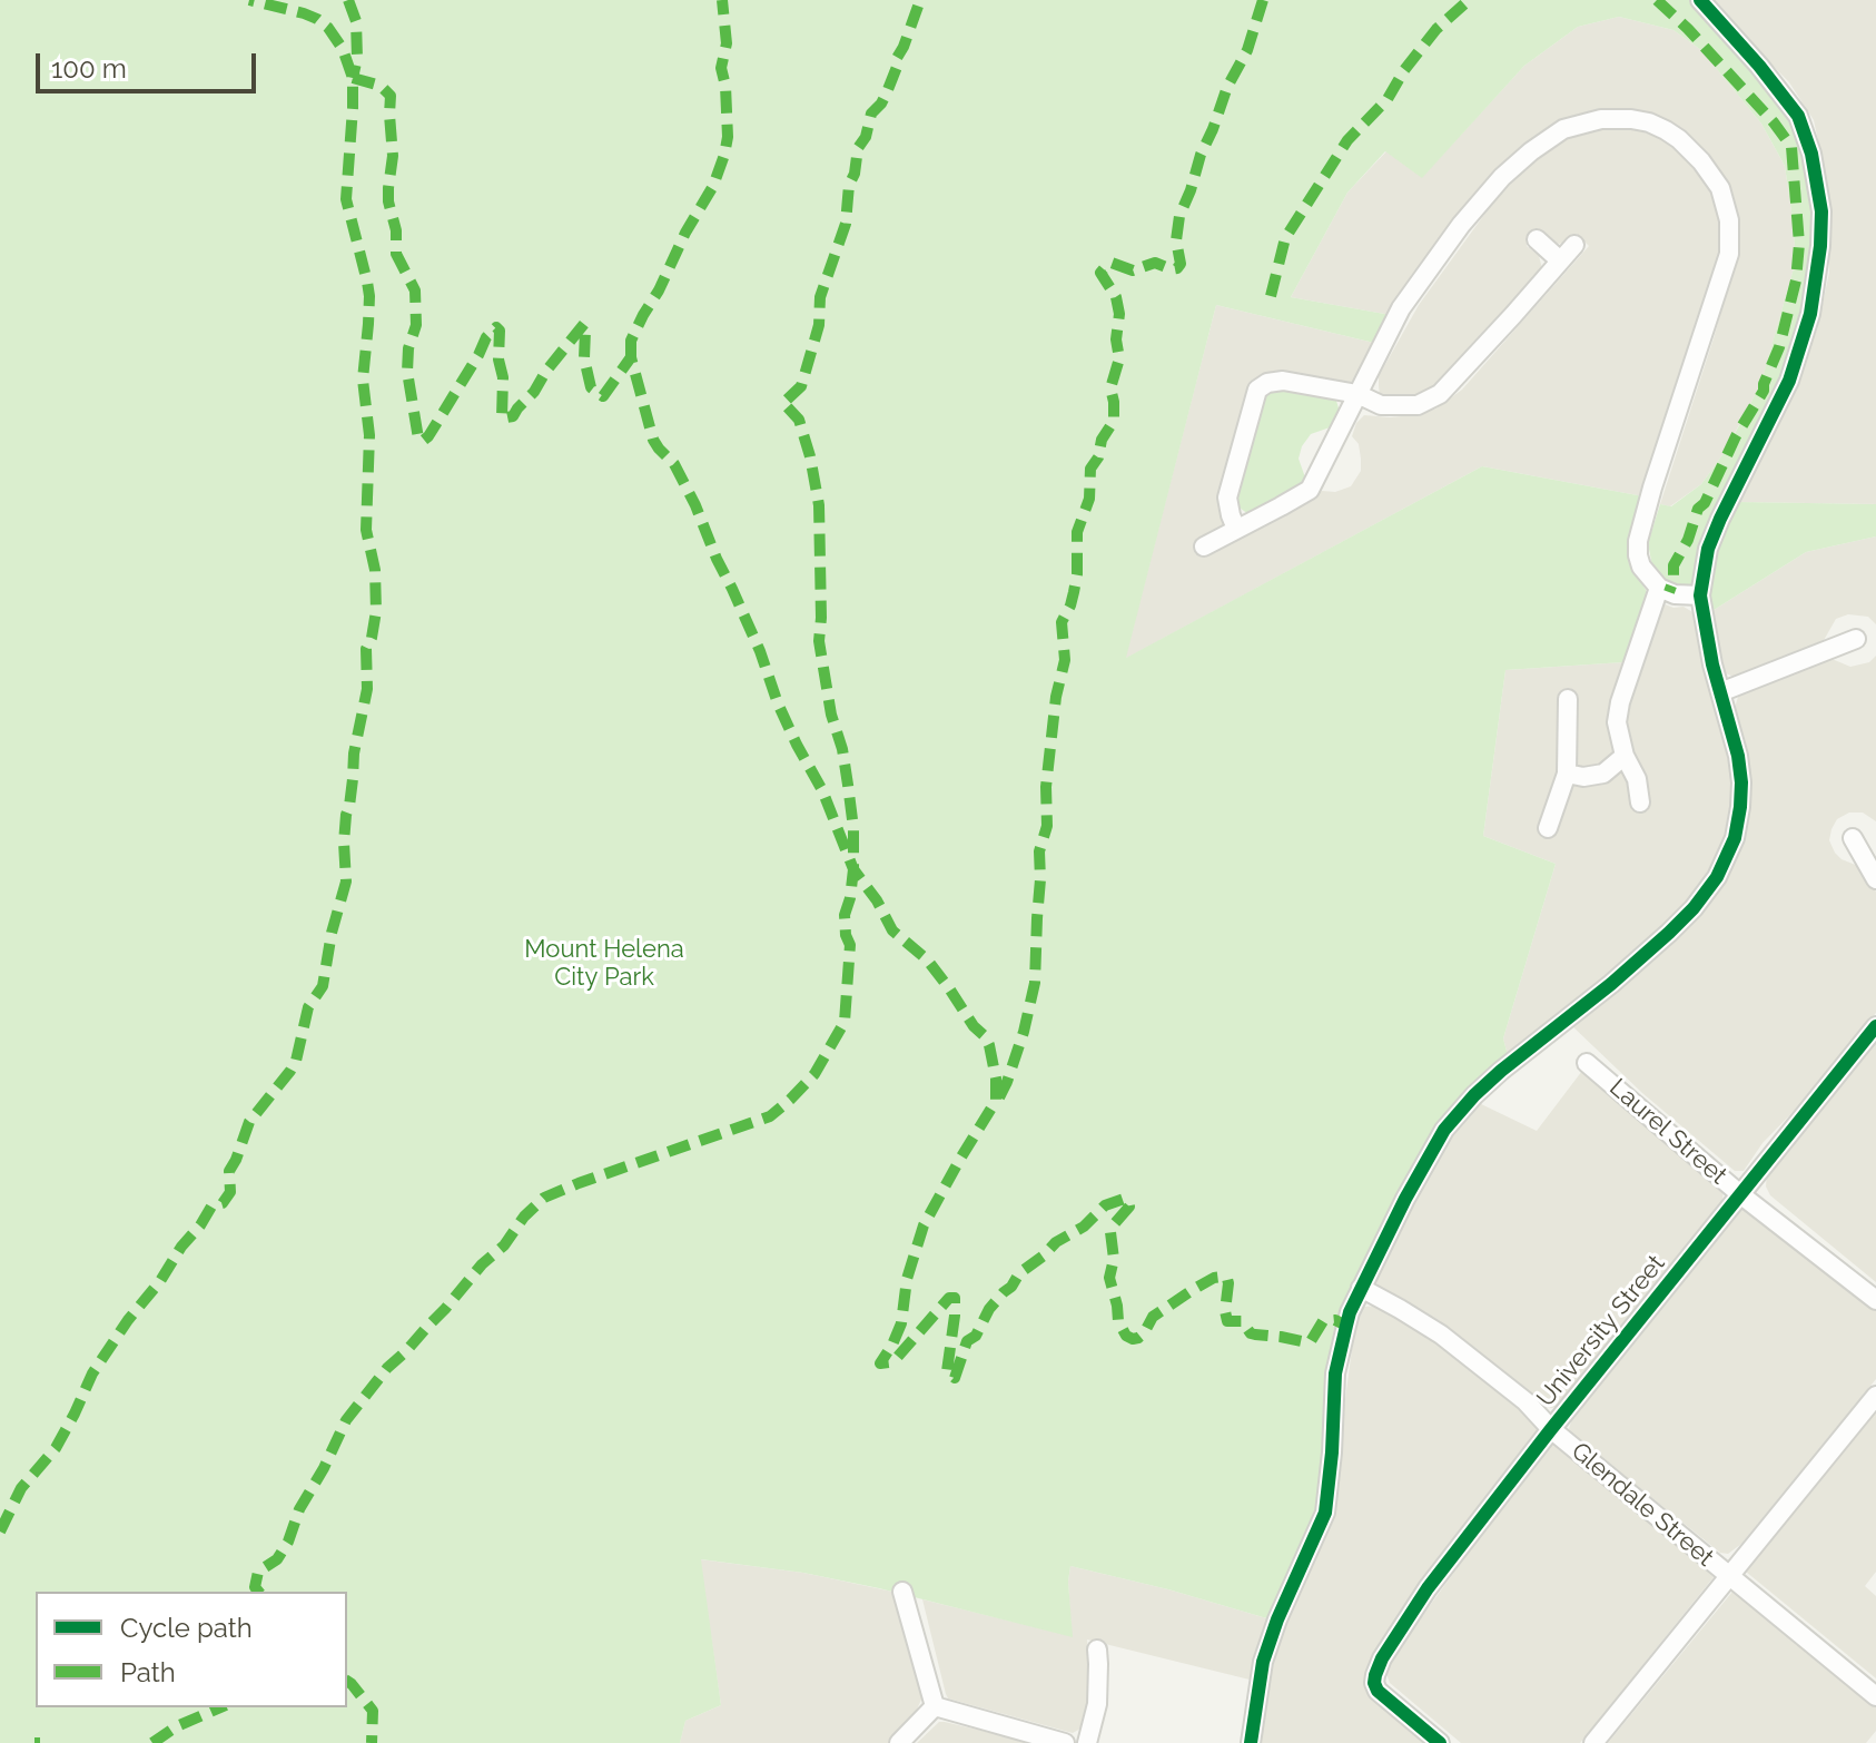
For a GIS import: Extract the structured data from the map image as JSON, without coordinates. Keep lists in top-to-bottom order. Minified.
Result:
{"streets":{"street":["Laurel Street","University Street","Glendale Street"]},"crossings":[["Laurel Street","University Street"],["University Street","Glendale Street"]],"parks":["Mount Helena City Park"],"legend":["Cycle path","Path"],"scale_bar":"100 m"}
